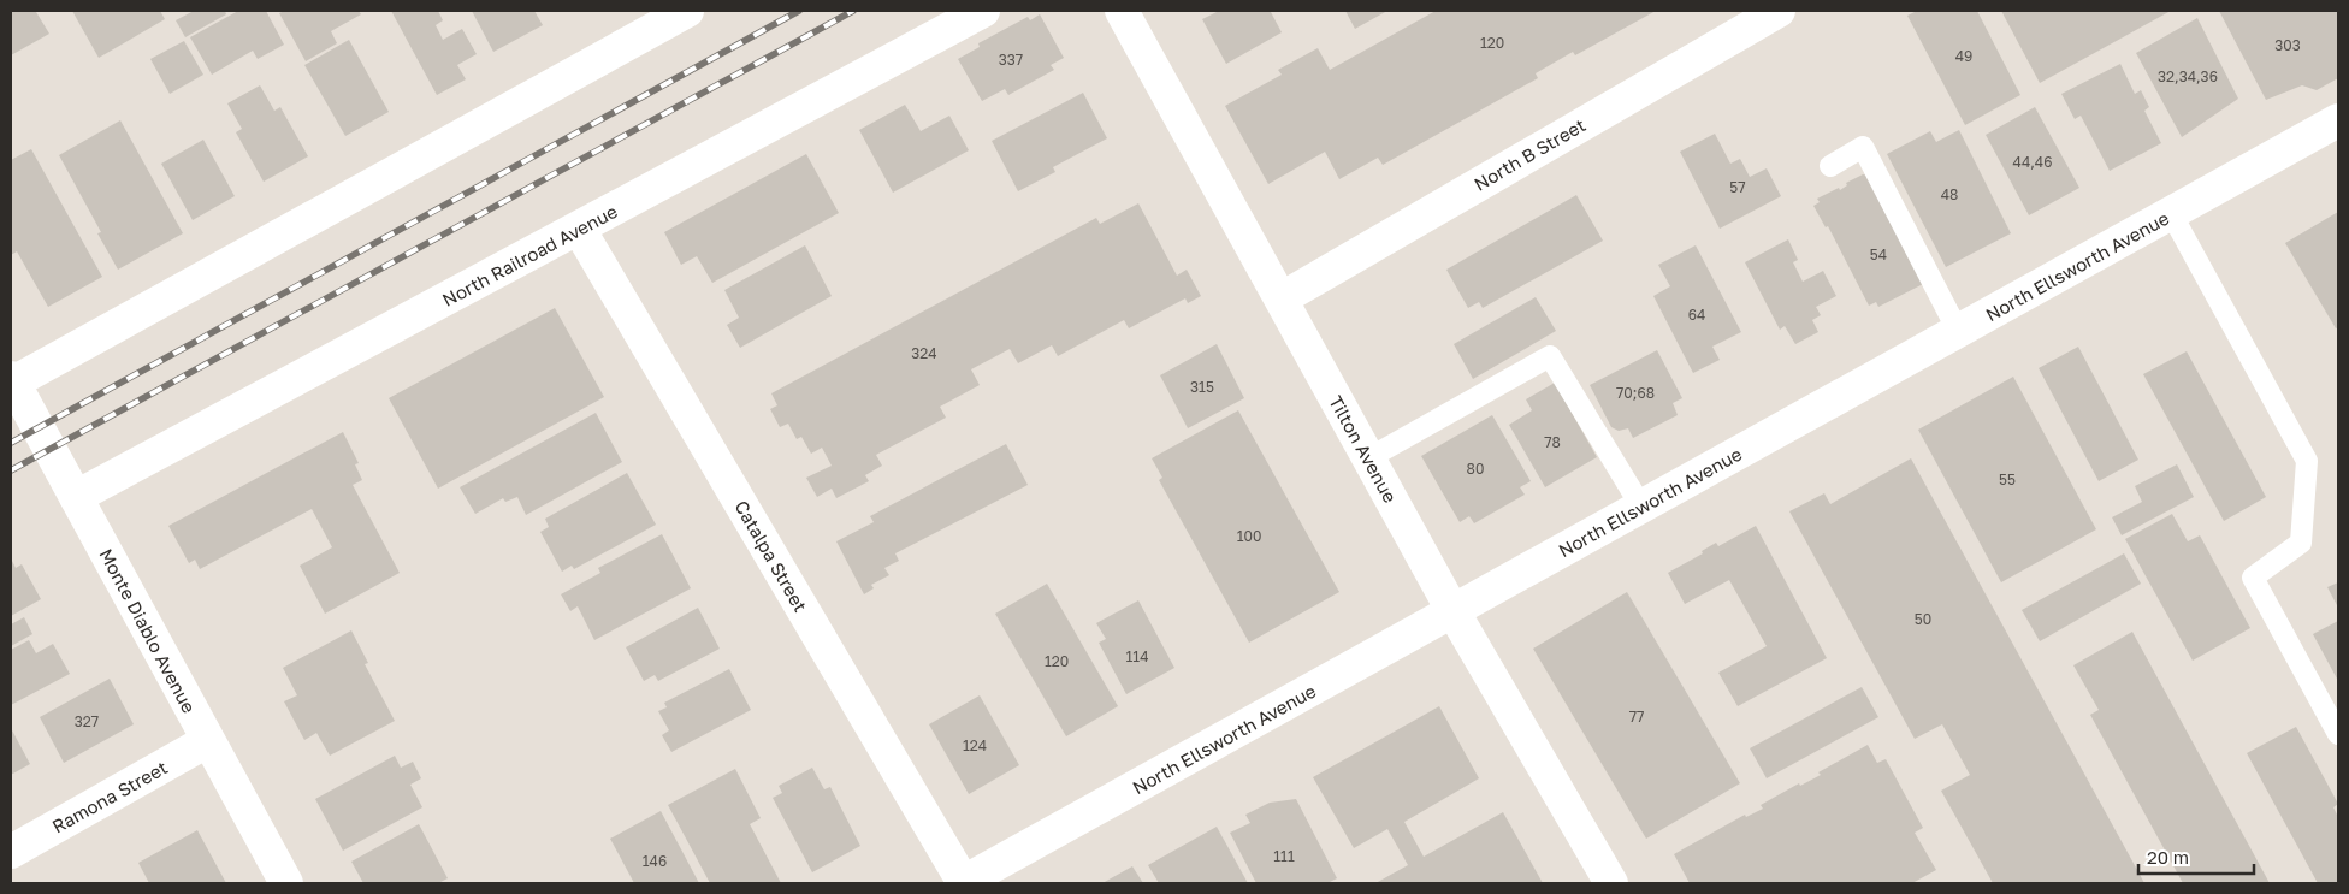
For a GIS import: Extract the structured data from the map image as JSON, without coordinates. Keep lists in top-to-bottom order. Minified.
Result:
{"streets":{"street":["North B Street","North Railroad Avenue","North Ellsworth Avenue","Tilton Avenue","Catalpa Street","Monte Diablo Avenue","Ramona Street"]},"crossings":[["North B Street","Tilton Avenue"],["North Railroad Avenue","Catalpa Street"],["North Railroad Avenue","Monte Diablo Avenue"],["North Ellsworth Avenue","Tilton Avenue"],["North Ellsworth Avenue","Catalpa Street"],["Monte Diablo Avenue","Ramona Street"]],"house_numbers":["120","303","49","337","32,34,36","44,46","57","48","54","64","324","315","70;68","78","80","55","100","50","114","120","77","327","124","111","146"],"scale_bar":"20 m"}
